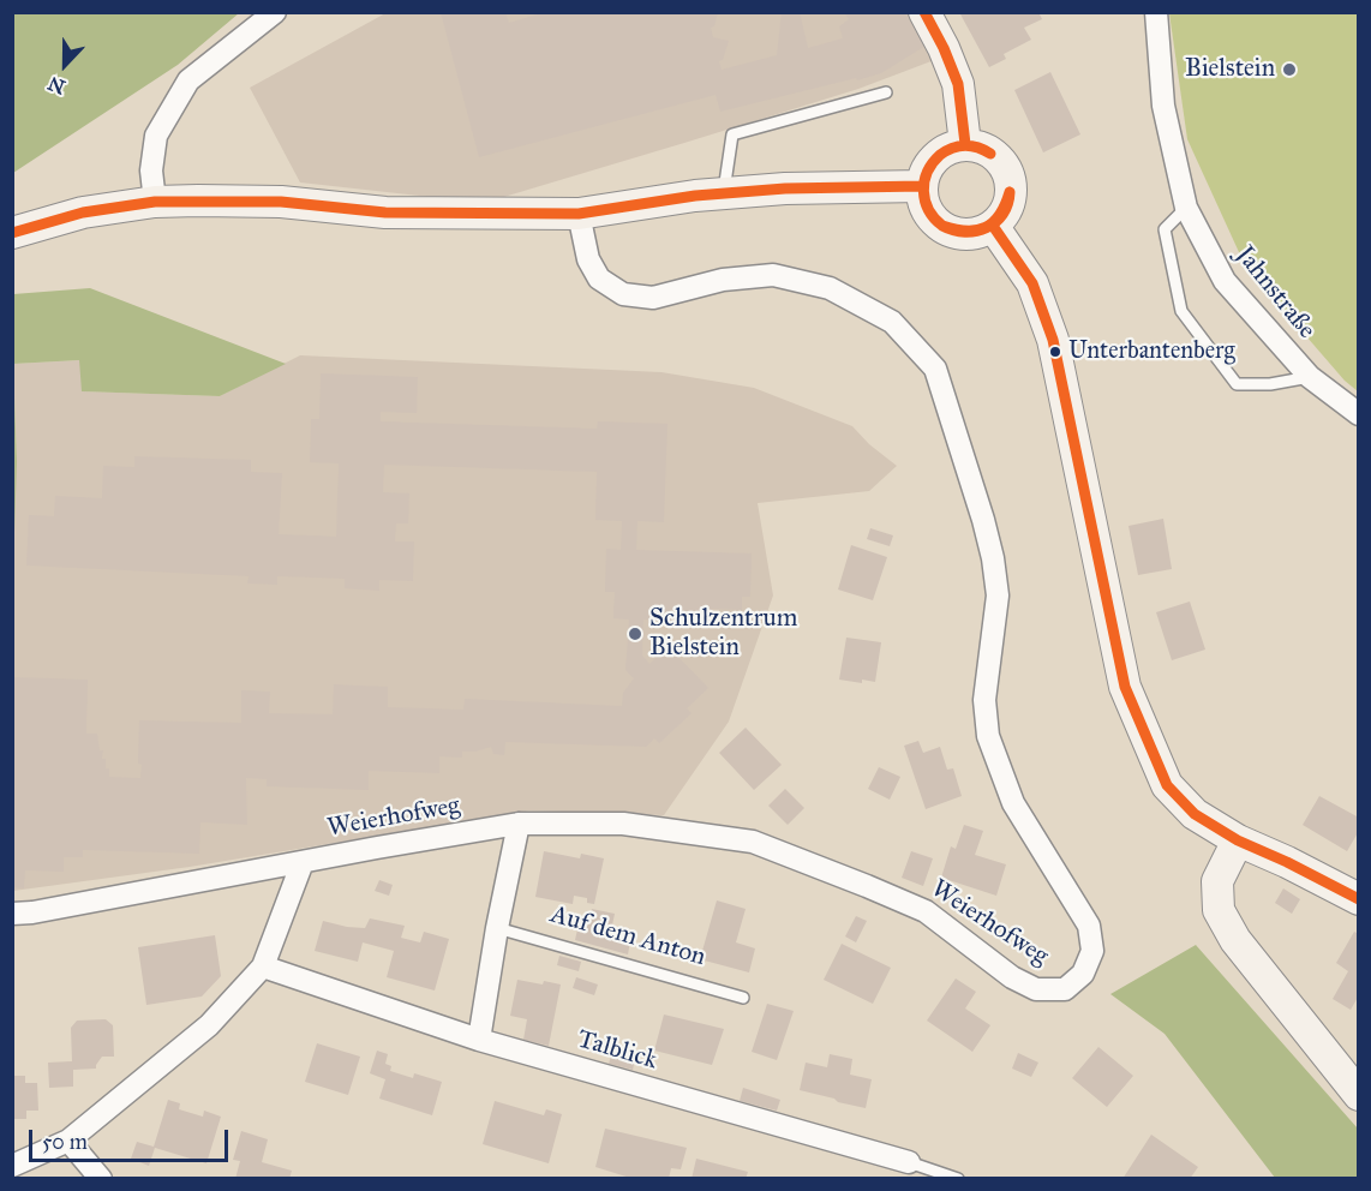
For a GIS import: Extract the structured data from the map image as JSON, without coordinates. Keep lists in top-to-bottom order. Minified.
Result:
{"streets":{"street":["Jahnstraße","Weierhofweg","Talblick"],"lane":["Auf dem Anton"]},"places":["Bielstein","Unterbantenberg","Schulzentrum Bielstein"],"scale_bar":"50 m","north":"bottom"}
